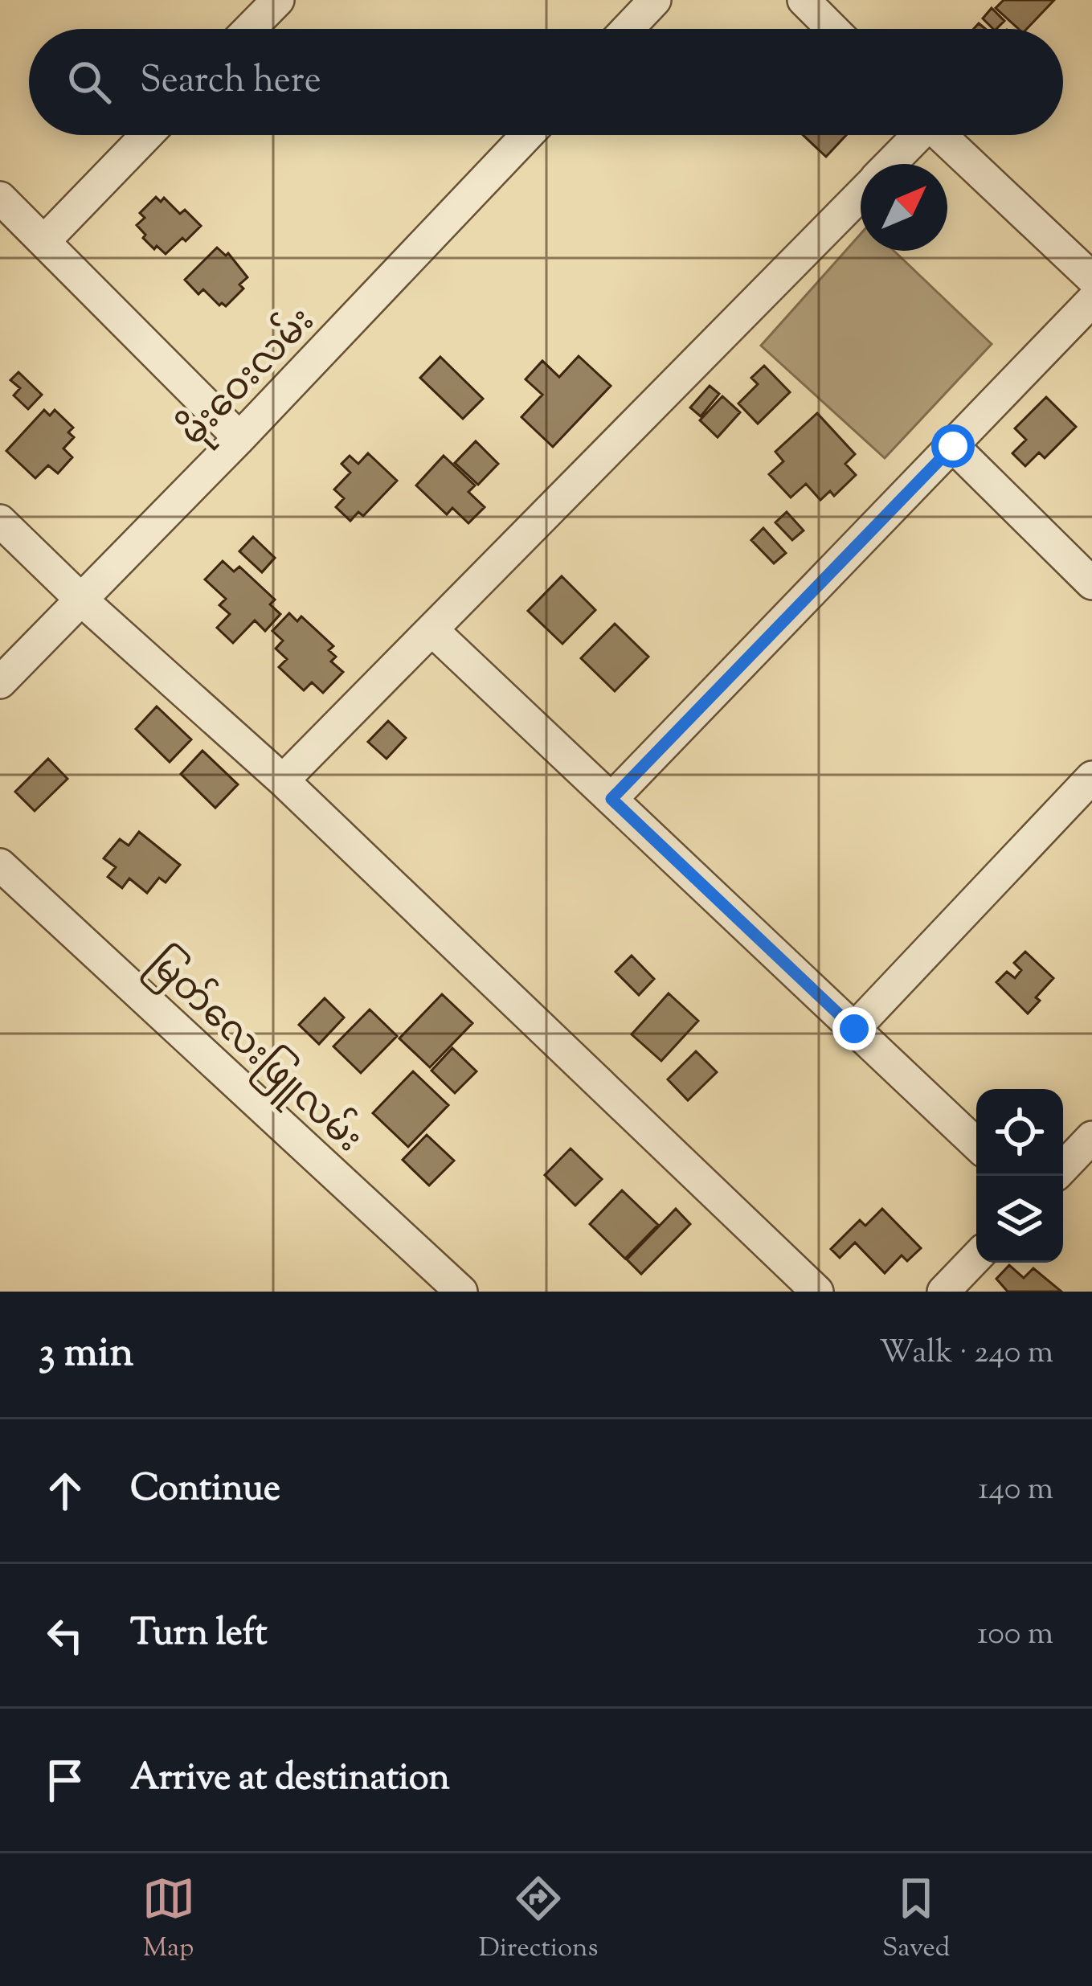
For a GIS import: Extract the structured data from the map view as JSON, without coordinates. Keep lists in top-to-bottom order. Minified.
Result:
{"streets":{"street":["မိုးဝေးလမ်း","မြတ်လေးဖြူလမ်း"]},"north":"top right","page":{"search":"Search here","heading":["3 min","Walk · 240 m"],"list":[["Continue","140 m"],["Turn left","100 m"],"Arrive at destination"],"nav":["Map","Directions","Saved"]}}
